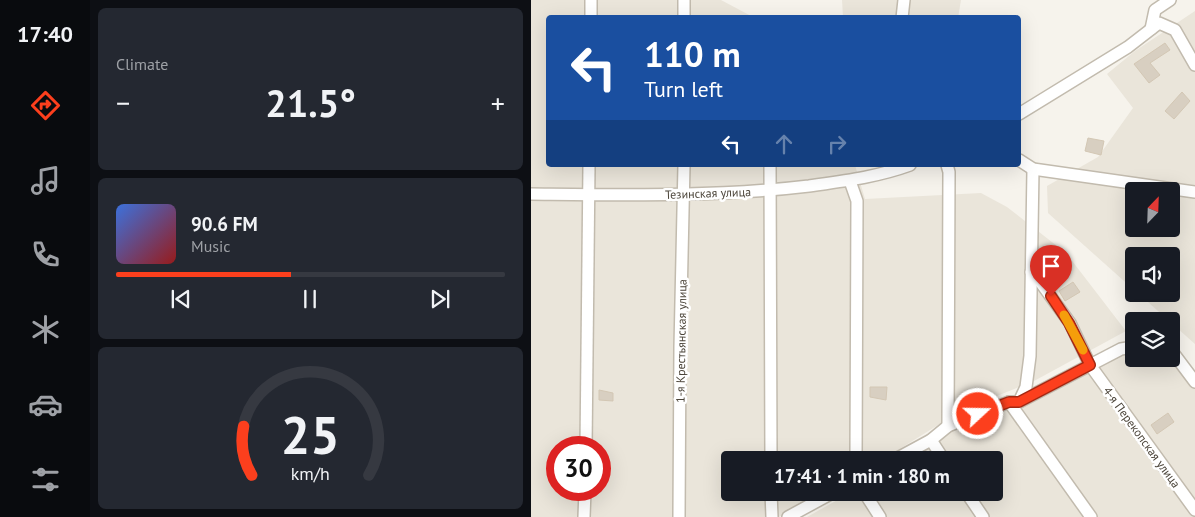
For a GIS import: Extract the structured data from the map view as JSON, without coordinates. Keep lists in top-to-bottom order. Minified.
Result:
{"streets":{"street":["Тезинская улица","1-я Крестьянская улица","4-я Перекопская улица"]},"crossings":[["Тезинская улица","1-я Крестьянская улица"]],"north":"top right","page":{"tabs":"17:40","tile":"Climate","turn":["110 m","Turn left"],"heat":["−","21.5°","+"],"song":["90.6 FM","Music"],"limit":"30","trip":"17:41 · 1 min · 180 m","gauge":["25","km/h"]}}
